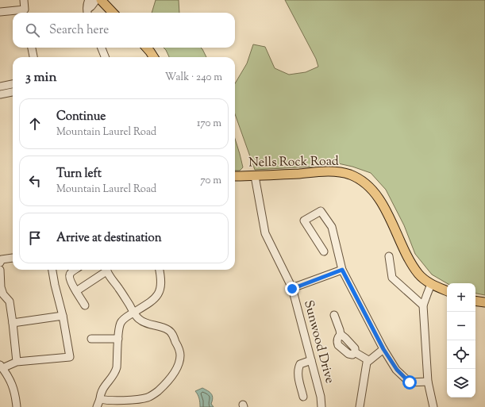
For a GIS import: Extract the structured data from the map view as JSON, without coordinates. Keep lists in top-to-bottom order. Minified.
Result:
{"streets":{"main road":["Nells Rock Road"],"street":["Sunwood Drive"]},"crossings":[["Nells Rock Road","Sunwood Drive"]],"page":{"search":"Search here","heading":["3 min","Walk · 240 m"],"list":[["Continue","Mountain Laurel Road","170 m"],["Turn left","Mountain Laurel Road","70 m"],"Arrive at destination"],"map_buttons":["+","−"]}}
